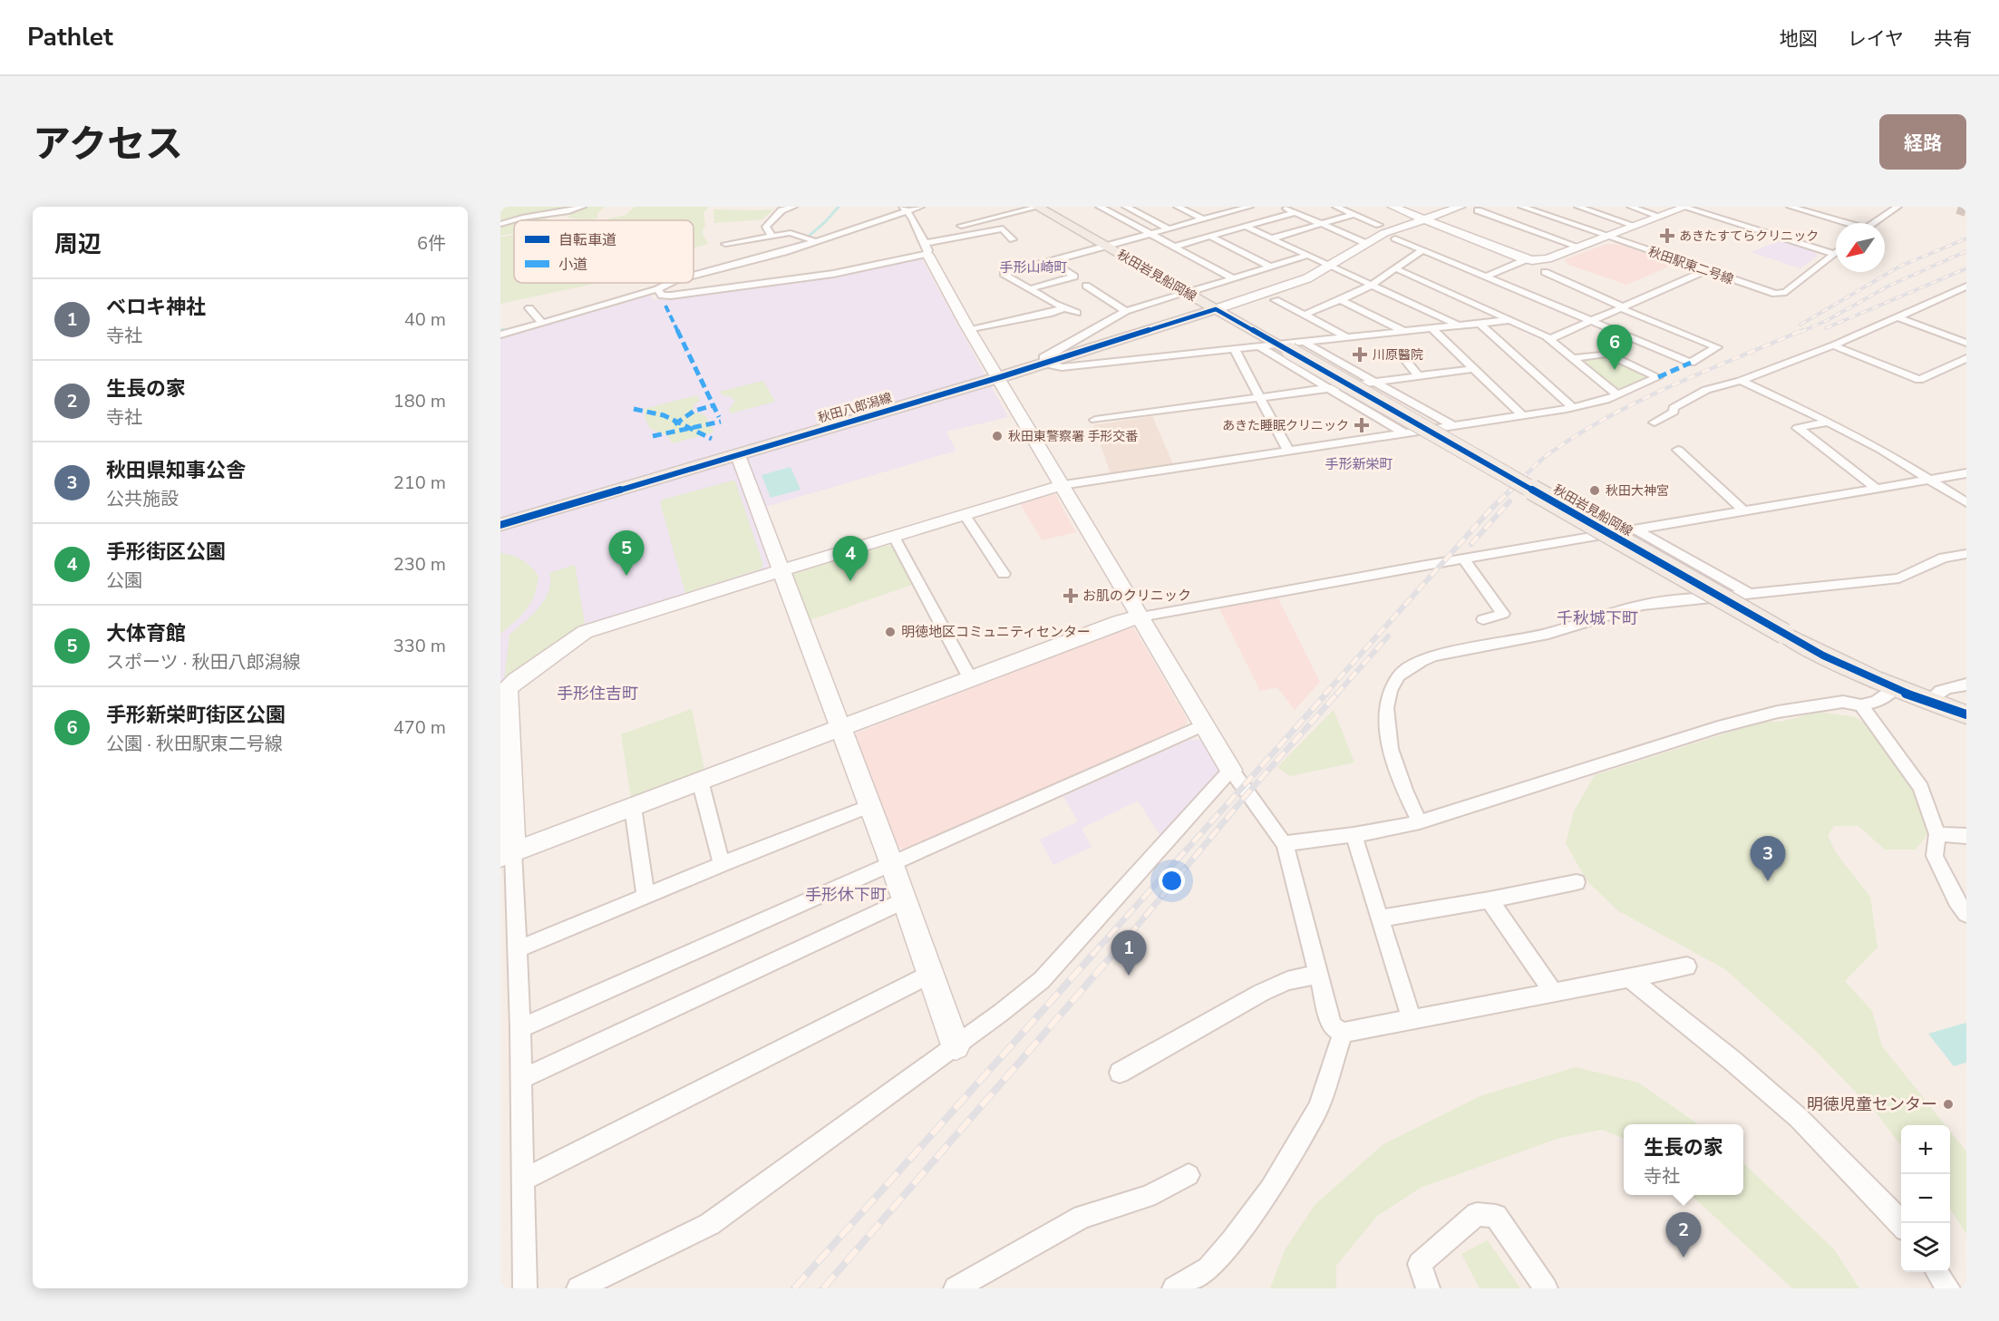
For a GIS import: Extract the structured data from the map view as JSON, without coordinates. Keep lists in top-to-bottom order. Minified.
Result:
{"streets":{"main road":["秋田岩見船岡線","秋田八郎潟線"],"street":["秋田駅東二号線"]},"crossings":[["秋田岩見船岡線","秋田八郎潟線"]],"districts":["手形山崎町","手形新栄町","千秋城下町","手形住吉町","手形休下町"],"places":{"health":["あきたすてらクリニック","川原醫院","あきた睡眠クリニック","お肌のクリニック"],"other":["秋田東警察署 手形交番","秋田大神宮","明徳地区コミュニティセンター","明徳児童センター"]},"legend":["自転車道","小道"],"north":"bottom left","page":{"header":"Pathlet","nav":["地図","レイヤ","共有"],"title":"アクセス","buttons":"経路","heading":["周辺","6件"],"list":[{"mark":"1","name":"ベロキ神社","note":"寺社","value":"40 m"},{"mark":"2","name":"生長の家","note":"寺社","value":"180 m"},{"mark":"3","name":"秋田県知事公舎","note":"公共施設","value":"210 m"},{"mark":"4","name":"手形街区公園","note":"公園","value":"230 m"},{"mark":"5","name":"大体育館","note":"スポーツ · 秋田八郎潟線","value":"330 m"},{"mark":"6","name":"手形新栄町街区公園","note":"公園 · 秋田駅東二号線","value":"470 m"}],"pins":["6","5","4","3","1","2"],"popup":["生長の家","寺社"],"map_buttons":["+","−"]}}
